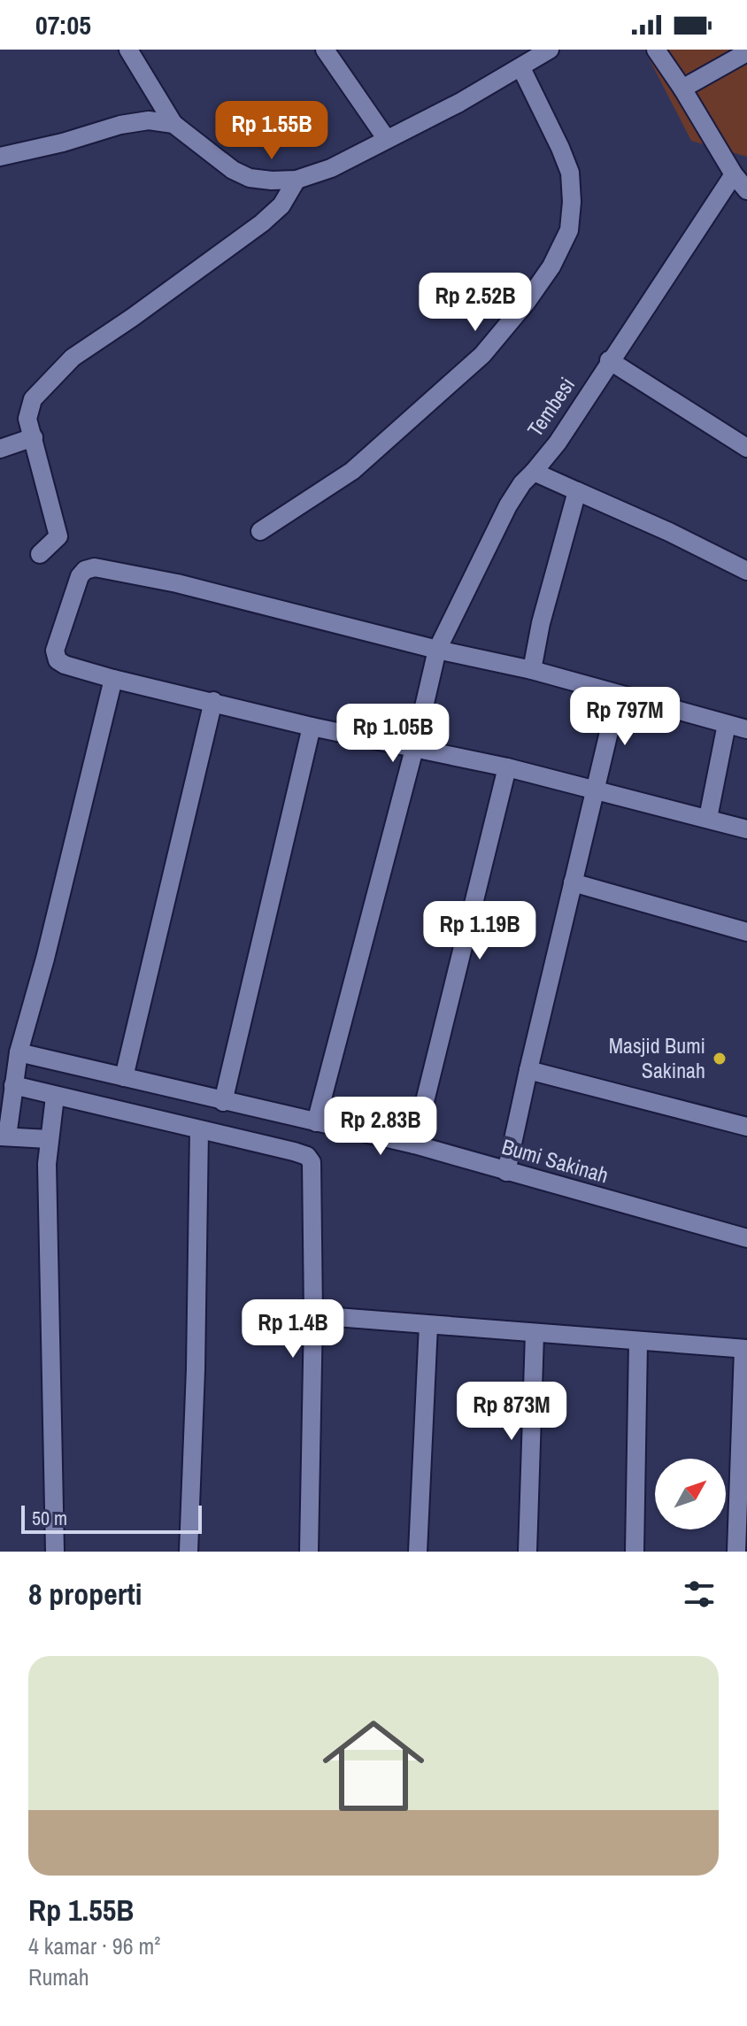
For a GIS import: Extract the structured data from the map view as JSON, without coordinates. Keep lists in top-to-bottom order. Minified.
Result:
{"streets":{"street":["Tembesi","Bumi Sakinah"]},"places":["Masjid Bumi Sakinah"],"scale_bar":"50 m","north":"top right","page":{"status":"07:05","price":["Rp 1.55B","Rp 2.52B","Rp 797M","Rp 1.05B","Rp 1.19B","Rp 2.83B","Rp 1.4B","Rp 873M"],"scale":"50 m","heading":"8 properti","list":[{"name":"Rp 1.55B","note":"4 kamar · 96 m² · Rumah"}]}}
